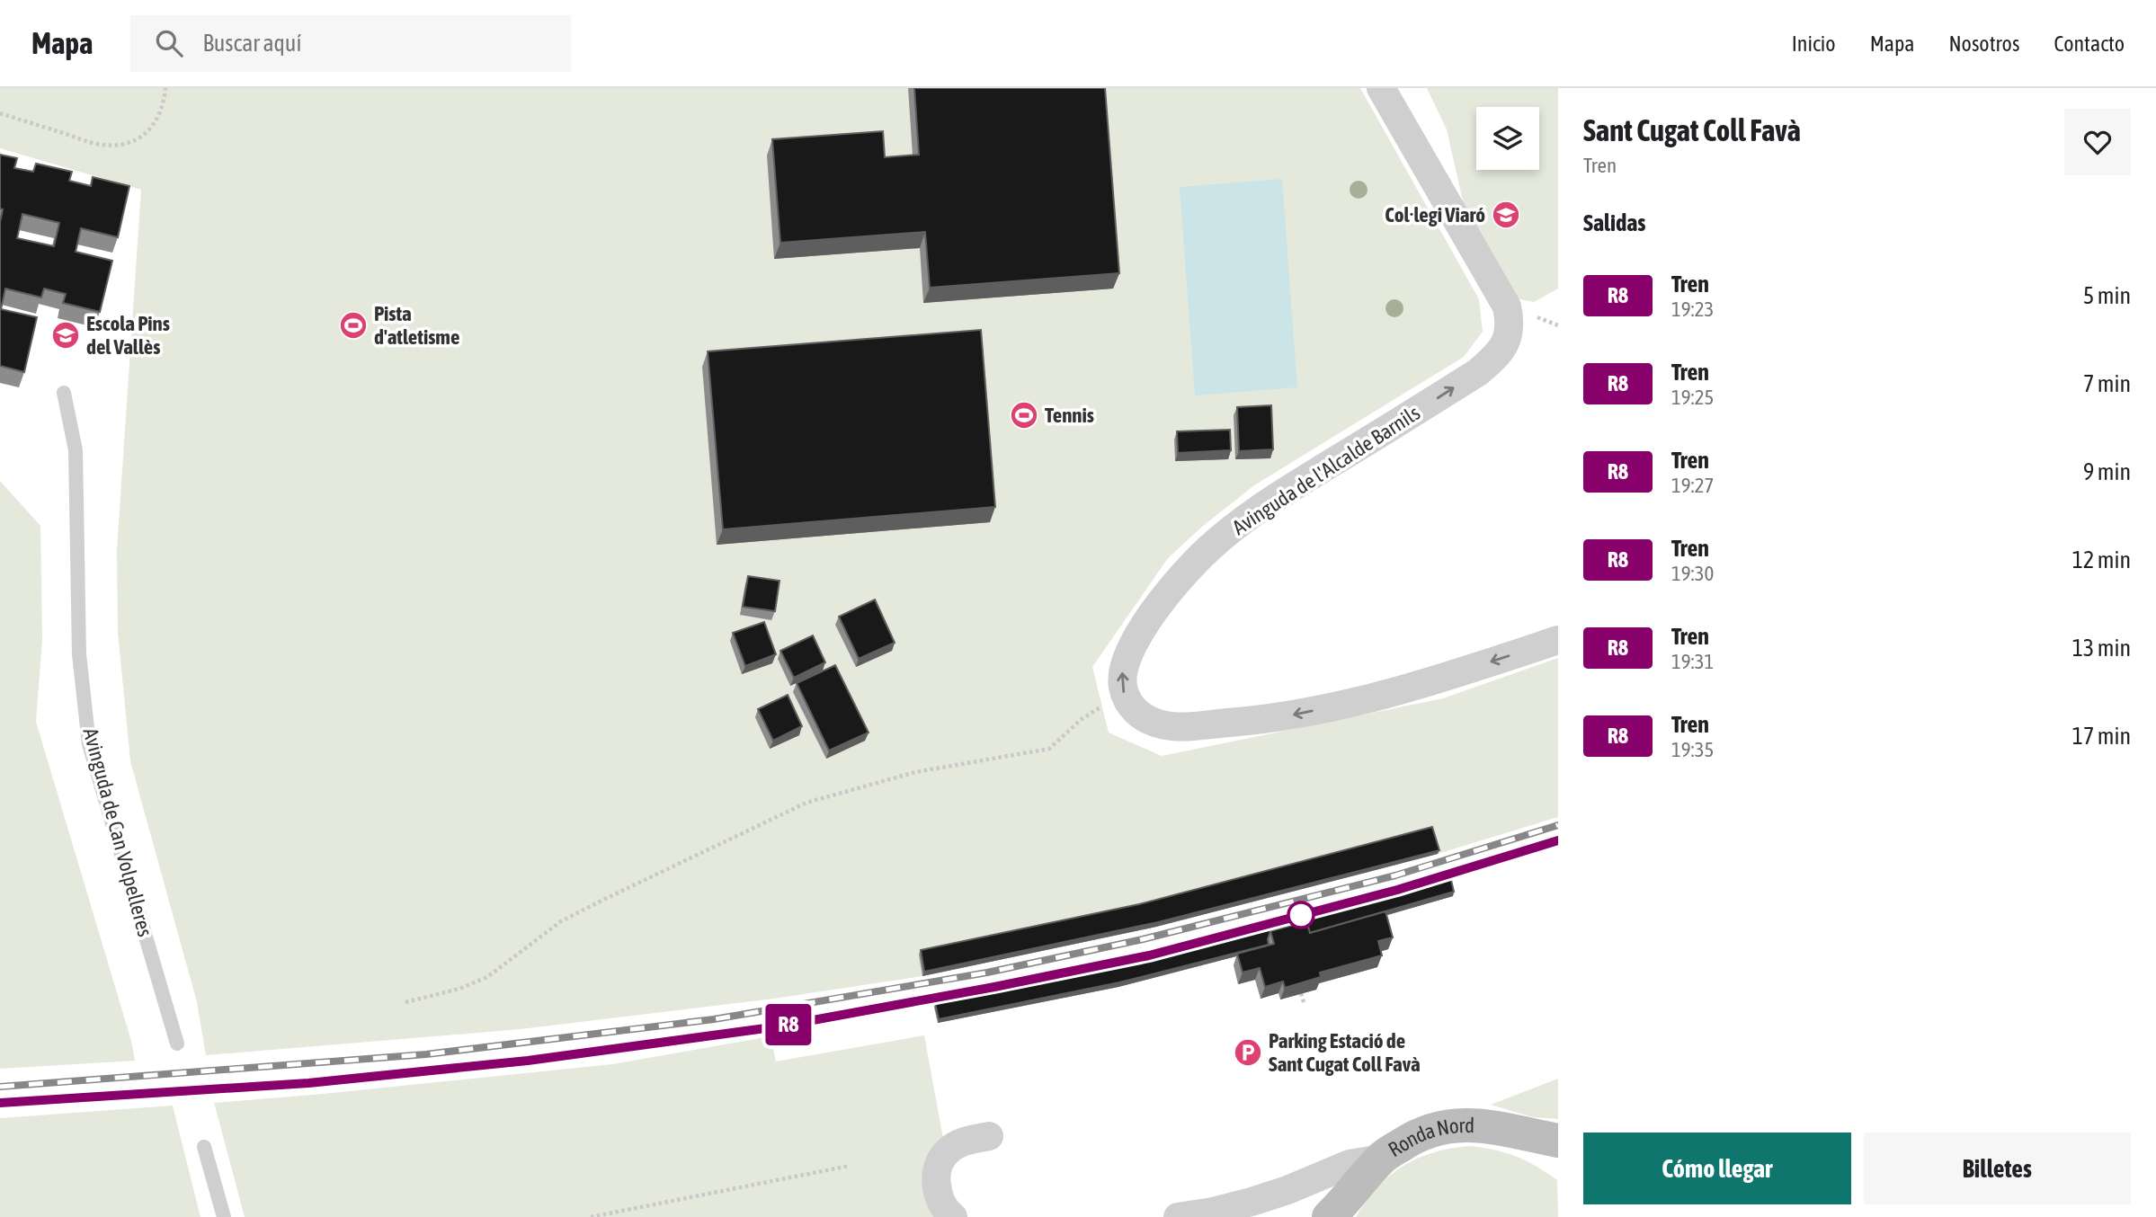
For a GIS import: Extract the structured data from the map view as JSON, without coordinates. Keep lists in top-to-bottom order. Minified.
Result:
{"streets":{"main road":["Ronda Nord"],"street":["Avinguda de l'Alcalde Barnils"],"lane":["Avinguda de Can Volpelleres"]},"places":{"school or university":["Col·legi Viaró","Escola Pins del Vallès"],"sports":["Pista d'atletisme","Tennis"],"parking":["Parking Estació de Sant Cugat Coll Favà"]},"page":{"header":"Mapa","search":"Buscar aquí","nav":["Inicio","Mapa","Nosotros","Contacto"],"on_map":"R8","heading":[["Sant Cugat Coll Favà","Tren"],"Salidas"],"list":[{"mark":"R8","name":"Tren","note":"19:23","value":"5 min"},{"mark":"R8","name":"Tren","note":"19:25","value":"7 min"},{"mark":"R8","name":"Tren","note":"19:27","value":"9 min"},{"mark":"R8","name":"Tren","note":"19:30","value":"12 min"},{"mark":"R8","name":"Tren","note":"19:31","value":"13 min"},{"mark":"R8","name":"Tren","note":"19:35","value":"17 min"}],"buttons":["Cómo llegar","Billetes"]}}
